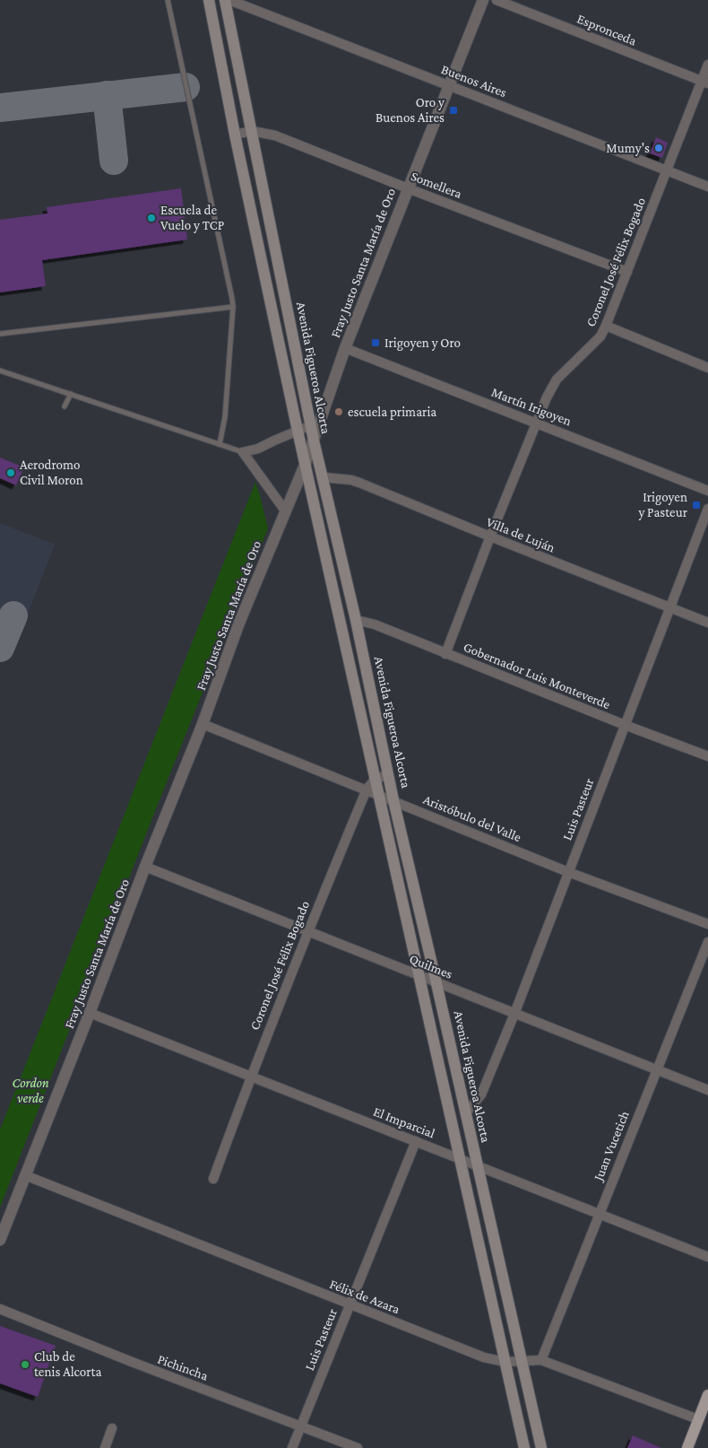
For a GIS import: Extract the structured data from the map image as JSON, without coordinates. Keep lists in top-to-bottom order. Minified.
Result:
{"streets":{"main road":["Avenida Figueroa Alcorta"],"street":["Espronceda","Buenos Aires","Somellera","Coronel José Félix Bogado","Fray Justo Santa María de Oro","Martín Irigoyen","Villa de Luján","Gobernador Luis Monteverde","Luis Pasteur","Aristóbulo del Valle","Quilmes","El Imparcial","Juan Vucetich","Félix de Azara","Pichincha"]},"crossings":[["Espronceda","Coronel José Félix Bogado"],["Buenos Aires","Coronel José Félix Bogado"],["Buenos Aires","Fray Justo Santa María de Oro"],["Somellera","Coronel José Félix Bogado"],["Somellera","Fray Justo Santa María de Oro"],["Somellera","Avenida Figueroa Alcorta"],["Coronel José Félix Bogado","Avenida Figueroa Alcorta"],["Coronel José Félix Bogado","Martín Irigoyen"],["Coronel José Félix Bogado","Villa de Luján"],["Coronel José Félix Bogado","Gobernador Luis Monteverde"],["Coronel José Félix Bogado","Aristóbulo del Valle"],["Coronel José Félix Bogado","Quilmes"],["Coronel José Félix Bogado","El Imparcial"],["Fray Justo Santa María de Oro","Avenida Figueroa Alcorta"],["Fray Justo Santa María de Oro","Martín Irigoyen"],["Fray Justo Santa María de Oro","Aristóbulo del Valle"],["Fray Justo Santa María de Oro","Quilmes"],["Fray Justo Santa María de Oro","El Imparcial"],["Fray Justo Santa María de Oro","Félix de Azara"],["Avenida Figueroa Alcorta","Villa de Luján"],["Avenida Figueroa Alcorta","Gobernador Luis Monteverde"],["Avenida Figueroa Alcorta","Luis Pasteur"],["Avenida Figueroa Alcorta","Aristóbulo del Valle"],["Avenida Figueroa Alcorta","Quilmes"],["Avenida Figueroa Alcorta","El Imparcial"],["Avenida Figueroa Alcorta","Félix de Azara"],["Villa de Luján","Luis Pasteur"],["Gobernador Luis Monteverde","Luis Pasteur"],["Luis Pasteur","Aristóbulo del Valle"],["Luis Pasteur","Quilmes"],["Luis Pasteur","El Imparcial"],["Luis Pasteur","Félix de Azara"],["Luis Pasteur","Pichincha"],["Quilmes","Juan Vucetich"],["El Imparcial","Juan Vucetich"],["Juan Vucetich","Félix de Azara"]],"parks":["Cordon verde"],"places":{"transit":["Oro y Buenos Aires","Irigoyen y Oro","Irigoyen y Pasteur"],"other":["Mumy's","Escuela de Vuelo y TCP","escuela primaria","Aerodromo Civil Moron","Club de tenis Alcorta"]}}
